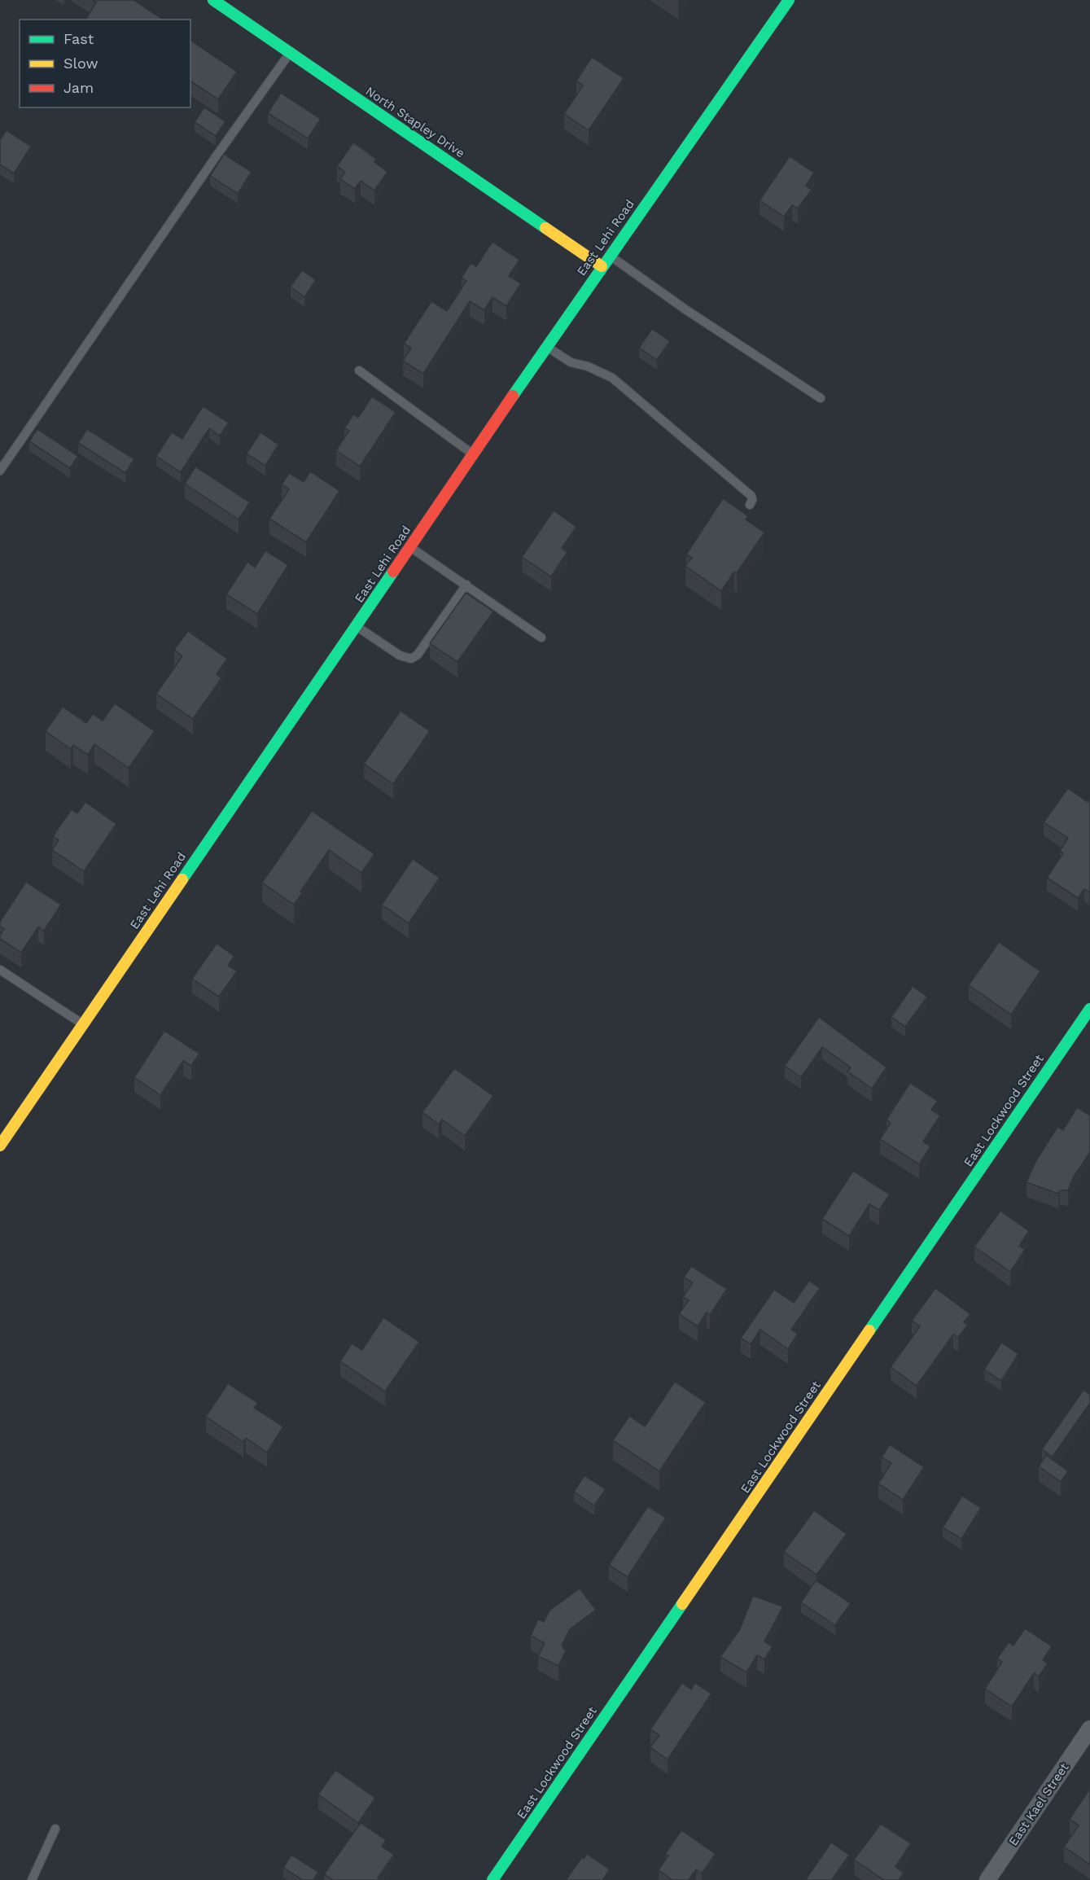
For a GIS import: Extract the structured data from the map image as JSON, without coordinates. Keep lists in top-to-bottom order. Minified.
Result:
{"streets":{"street":["North Stapley Drive","East Lehi Road","East Lockwood Street","East Kael Street"]},"crossings":[["North Stapley Drive","East Lehi Road"]],"legend":["Fast","Slow","Jam"]}
